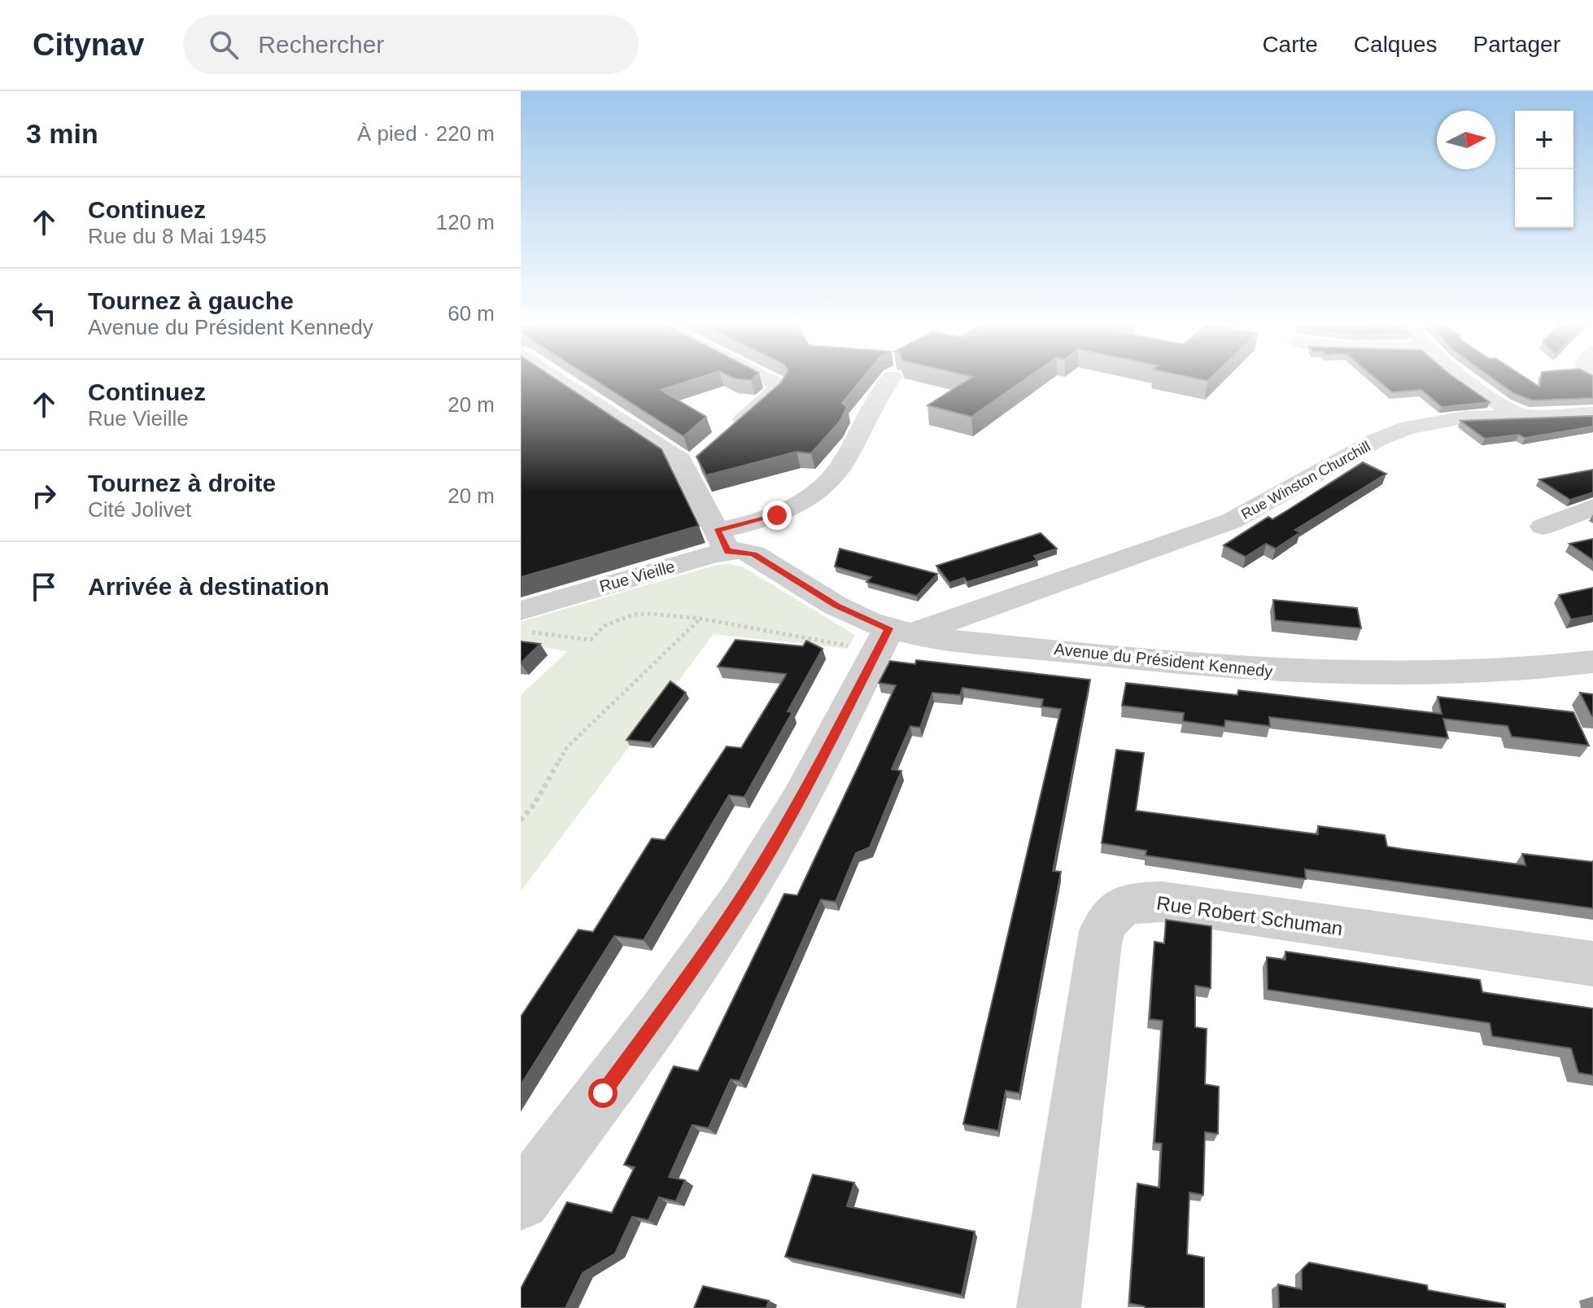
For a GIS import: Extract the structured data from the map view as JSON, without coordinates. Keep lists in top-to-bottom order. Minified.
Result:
{"streets":{"street":["Rue Winston Churchill","Rue Vieille","Avenue du Président Kennedy","Rue Robert Schuman"]},"crossings":[["Rue Winston Churchill","Avenue du Président Kennedy"],["Rue Vieille","Avenue du Président Kennedy"]],"north":"right","page":{"header":"Citynav","search":"Rechercher","nav":["Carte","Calques","Partager"],"heading":["3 min","À pied · 220 m"],"map_buttons":["+","−"],"list":[["Continuez","Rue du 8 Mai 1945","120 m"],["Tournez à gauche","Avenue du Président Kennedy","60 m"],["Continuez","Rue Vieille","20 m"],["Tournez à droite","Cité Jolivet","20 m"],"Arrivée à destination"]}}
